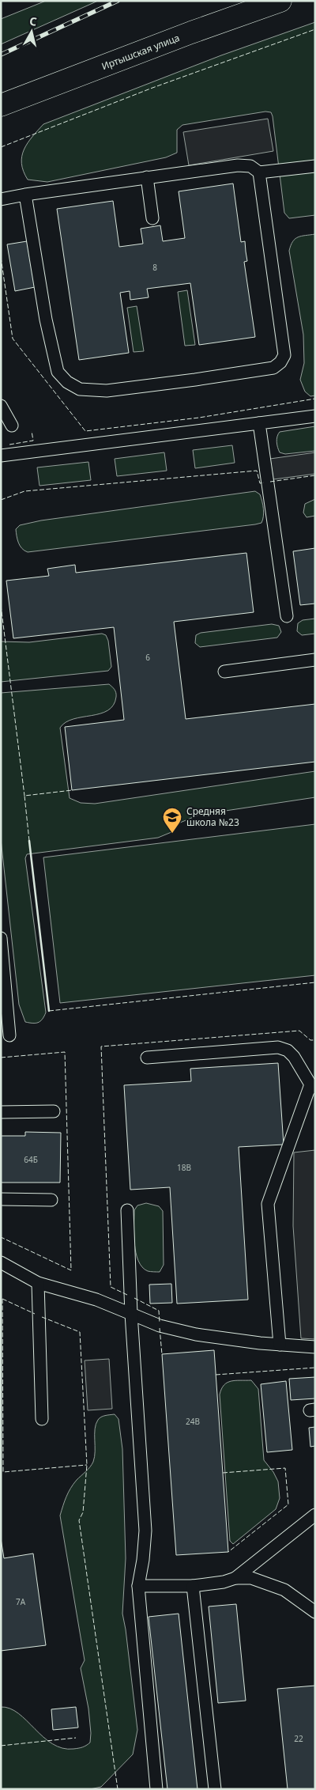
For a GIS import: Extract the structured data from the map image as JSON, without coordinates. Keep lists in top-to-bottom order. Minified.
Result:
{"streets":{"main road":["Иртышская улица"]},"places":{"school or university":["Средняя школа №23"]},"house_numbers":["8","6","64Б","18В","24В","7А","22"],"north":"top"}
